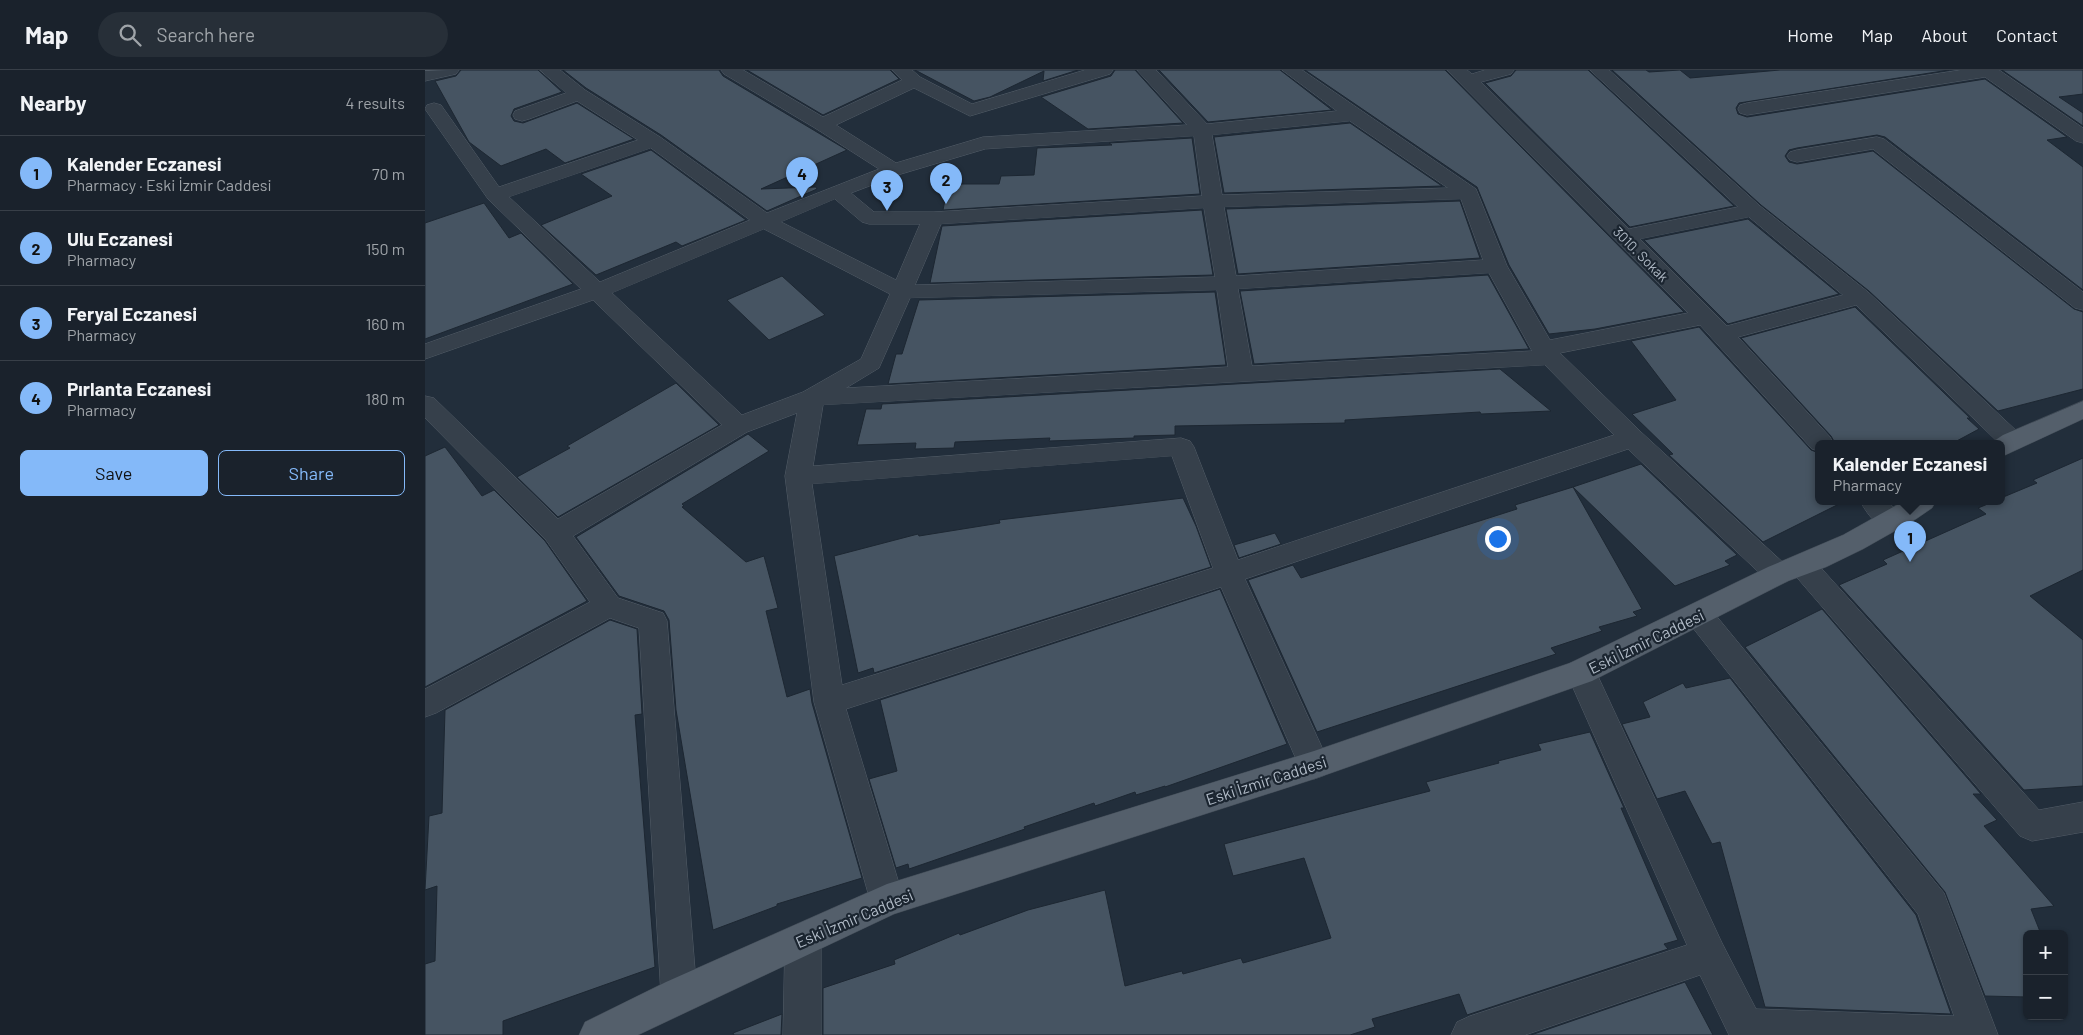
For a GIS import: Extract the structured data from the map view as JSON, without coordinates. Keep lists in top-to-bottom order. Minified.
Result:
{"streets":{"main road":["Eski İzmir Caddesi"],"street":["3010. Sokak"]},"page":{"header":"Map","search":"Search here","nav":["Home","Map","About","Contact"],"heading":["Nearby","4 results"],"list":[{"mark":"1","name":"Kalender Eczanesi","note":"Pharmacy · Eski İzmir Caddesi","value":"70 m"},{"mark":"2","name":"Ulu Eczanesi","note":"Pharmacy","value":"150 m"},{"mark":"3","name":"Feryal Eczanesi","note":"Pharmacy","value":"160 m"},{"mark":"4","name":"Pırlanta Eczanesi","note":"Pharmacy","value":"180 m"}],"pins":["4","2","3","1"],"buttons":["Save","Share"],"popup":["Kalender Eczanesi","Pharmacy"],"map_buttons":["+","−"]}}
